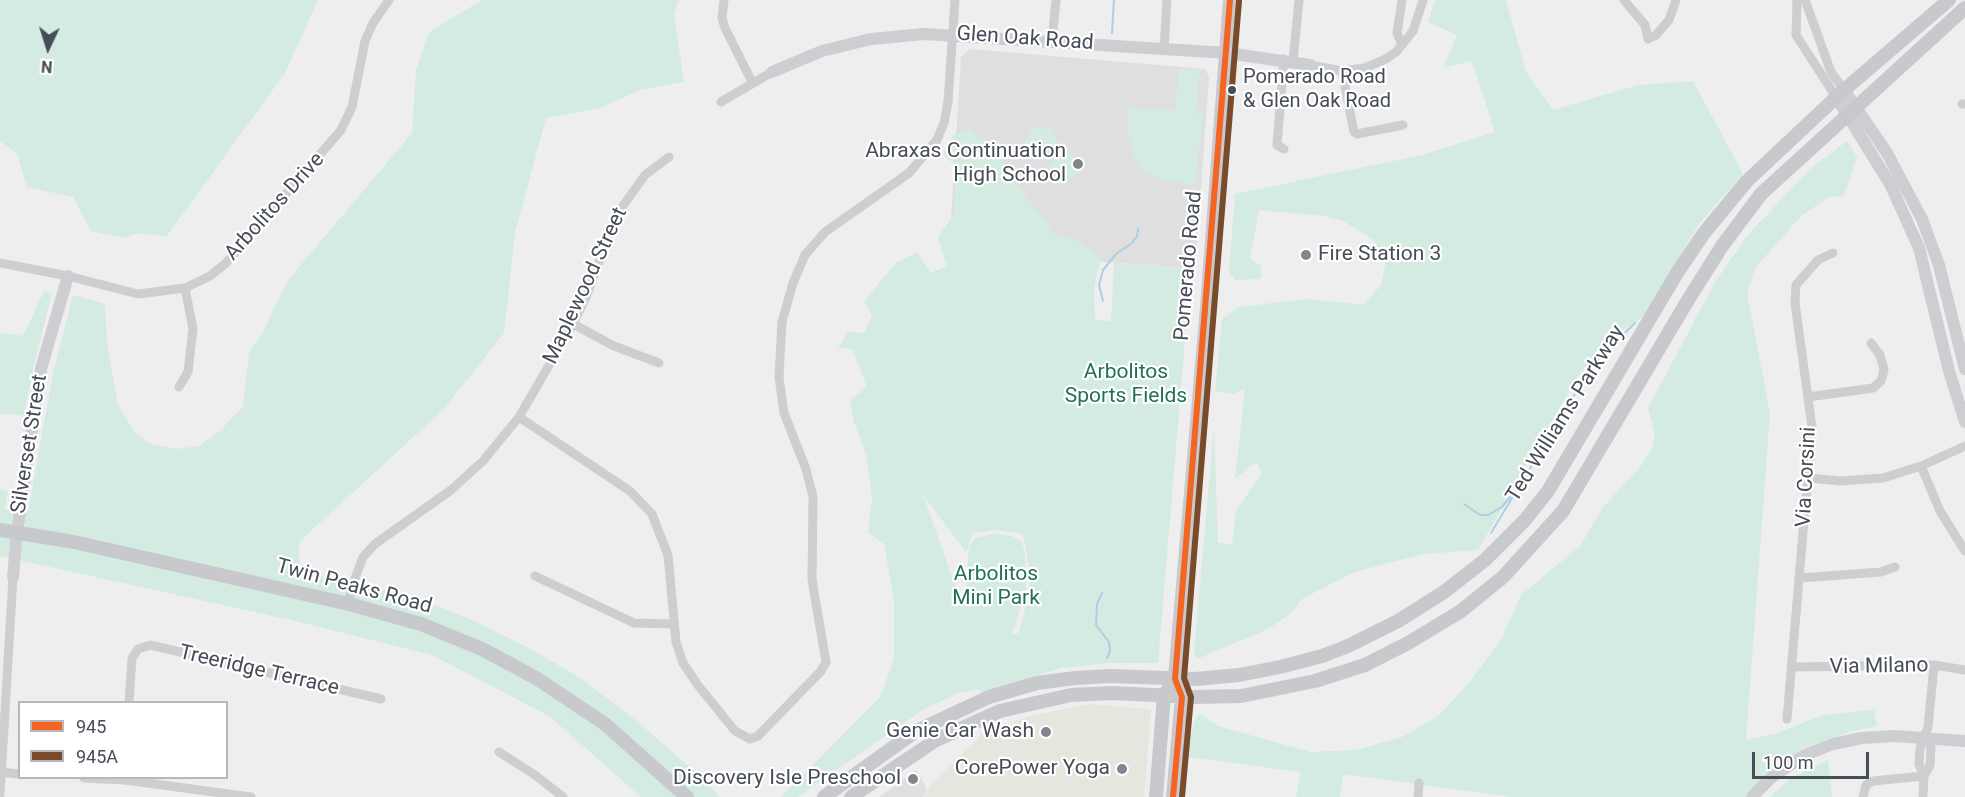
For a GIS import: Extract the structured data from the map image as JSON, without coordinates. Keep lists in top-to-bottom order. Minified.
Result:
{"streets":{"main road":["Pomerado Road","Ted Williams Parkway","Twin Peaks Road"],"street":["Glen Oak Road","Arbolitos Drive","Maplewood Street","Silverset Street","Via Corsini","Via Milano","Treeridge Terrace"]},"crossings":[["Glen Oak Road","Pomerado Road"],["Arbolitos Drive","Silverset Street"],["Pomerado Road","Ted Williams Parkway"],["Maplewood Street","Twin Peaks Road"],["Silverset Street","Twin Peaks Road"],["Via Corsini","Via Milano"]],"parks":["Arbolitos Sports Fields","Arbolitos Mini Park"],"places":["Pomerado Road & Glen Oak Road","Abraxas Continuation High School","Fire Station 3","Genie Car Wash","CorePower Yoga","Discovery Isle Preschool"],"lines":["transit line 945","transit line 945A"],"legend":["945","945A"],"scale_bar":"100 m","north":"bottom"}
